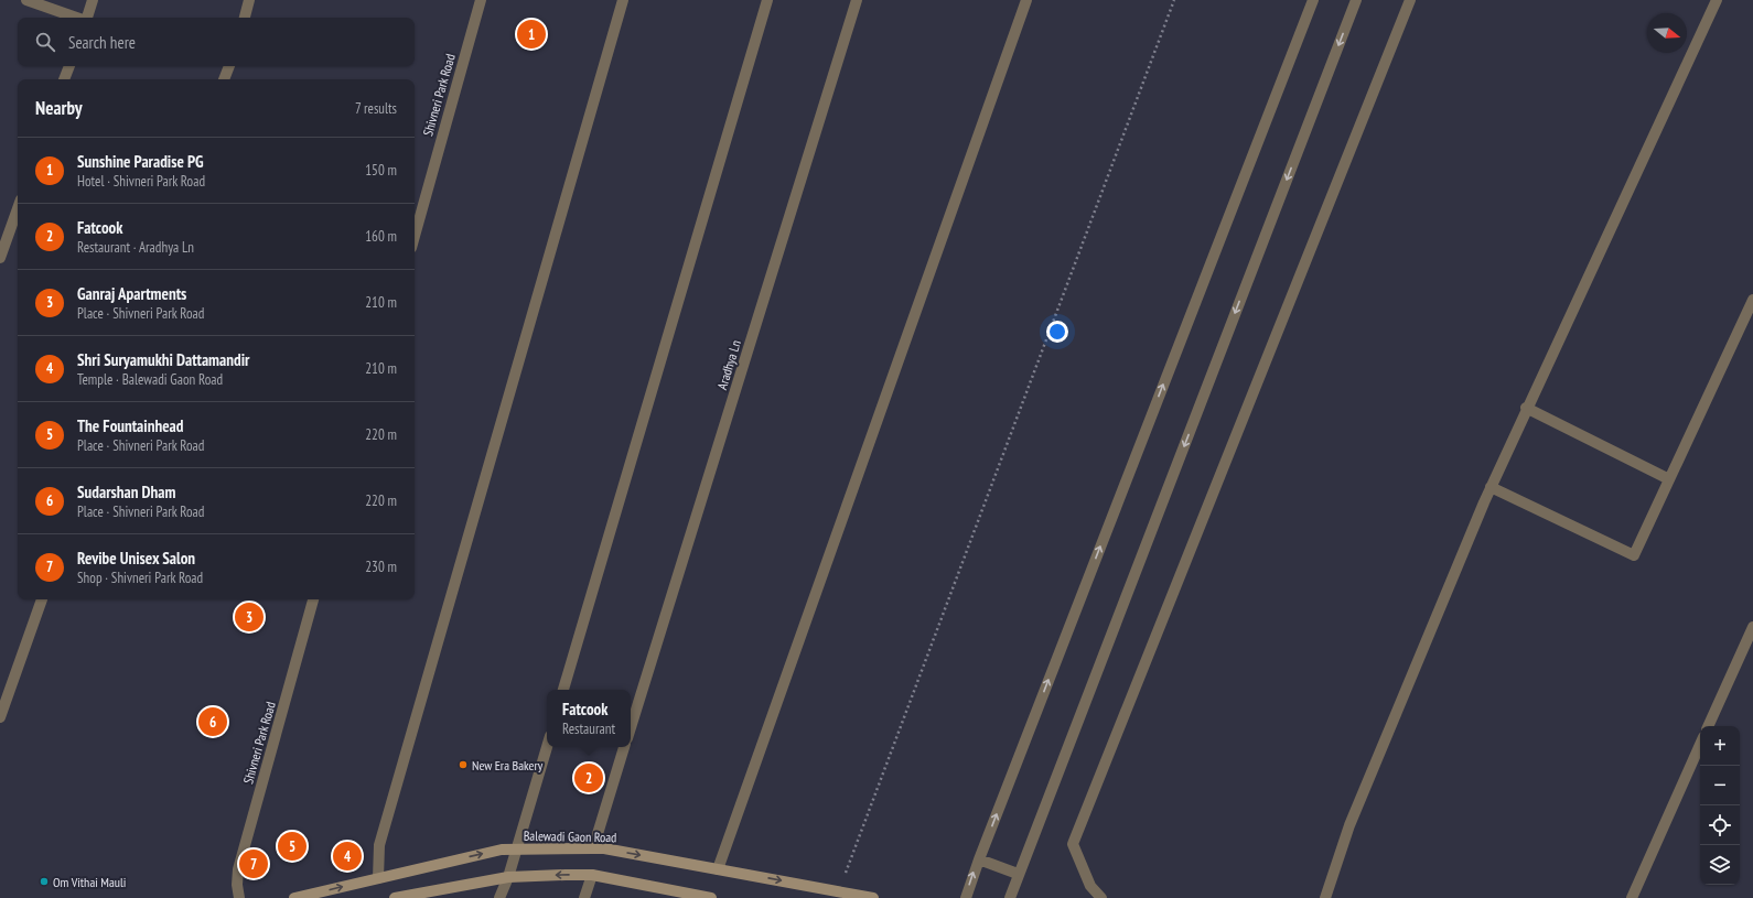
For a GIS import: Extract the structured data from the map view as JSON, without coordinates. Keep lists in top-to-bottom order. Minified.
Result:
{"streets":{"main road":["Balewadi Gaon Road"],"street":["Shivneri Park Road","Aradhya Ln"]},"places":["New Era Bakery","Om Vithai Mauli"],"north":"right","page":{"pins":["1","3","6","2","5","4","7"],"search":"Search here","heading":["Nearby","7 results"],"list":[{"mark":"1","name":"Sunshine Paradise PG","note":"Hotel · Shivneri Park Road","value":"150 m"},{"mark":"2","name":"Fatcook","note":"Restaurant · Aradhya Ln","value":"160 m"},{"mark":"3","name":"Ganraj Apartments","note":"Place · Shivneri Park Road","value":"210 m"},{"mark":"4","name":"Shri Suryamukhi Dattamandir","note":"Temple · Balewadi Gaon Road","value":"210 m"},{"mark":"5","name":"The Fountainhead","note":"Place · Shivneri Park Road","value":"220 m"},{"mark":"6","name":"Sudarshan Dham","note":"Place · Shivneri Park Road","value":"220 m"},{"mark":"7","name":"Revibe Unisex Salon","note":"Shop · Shivneri Park Road","value":"230 m"}],"popup":["Fatcook","Restaurant"],"map_buttons":["+","−"]}}
